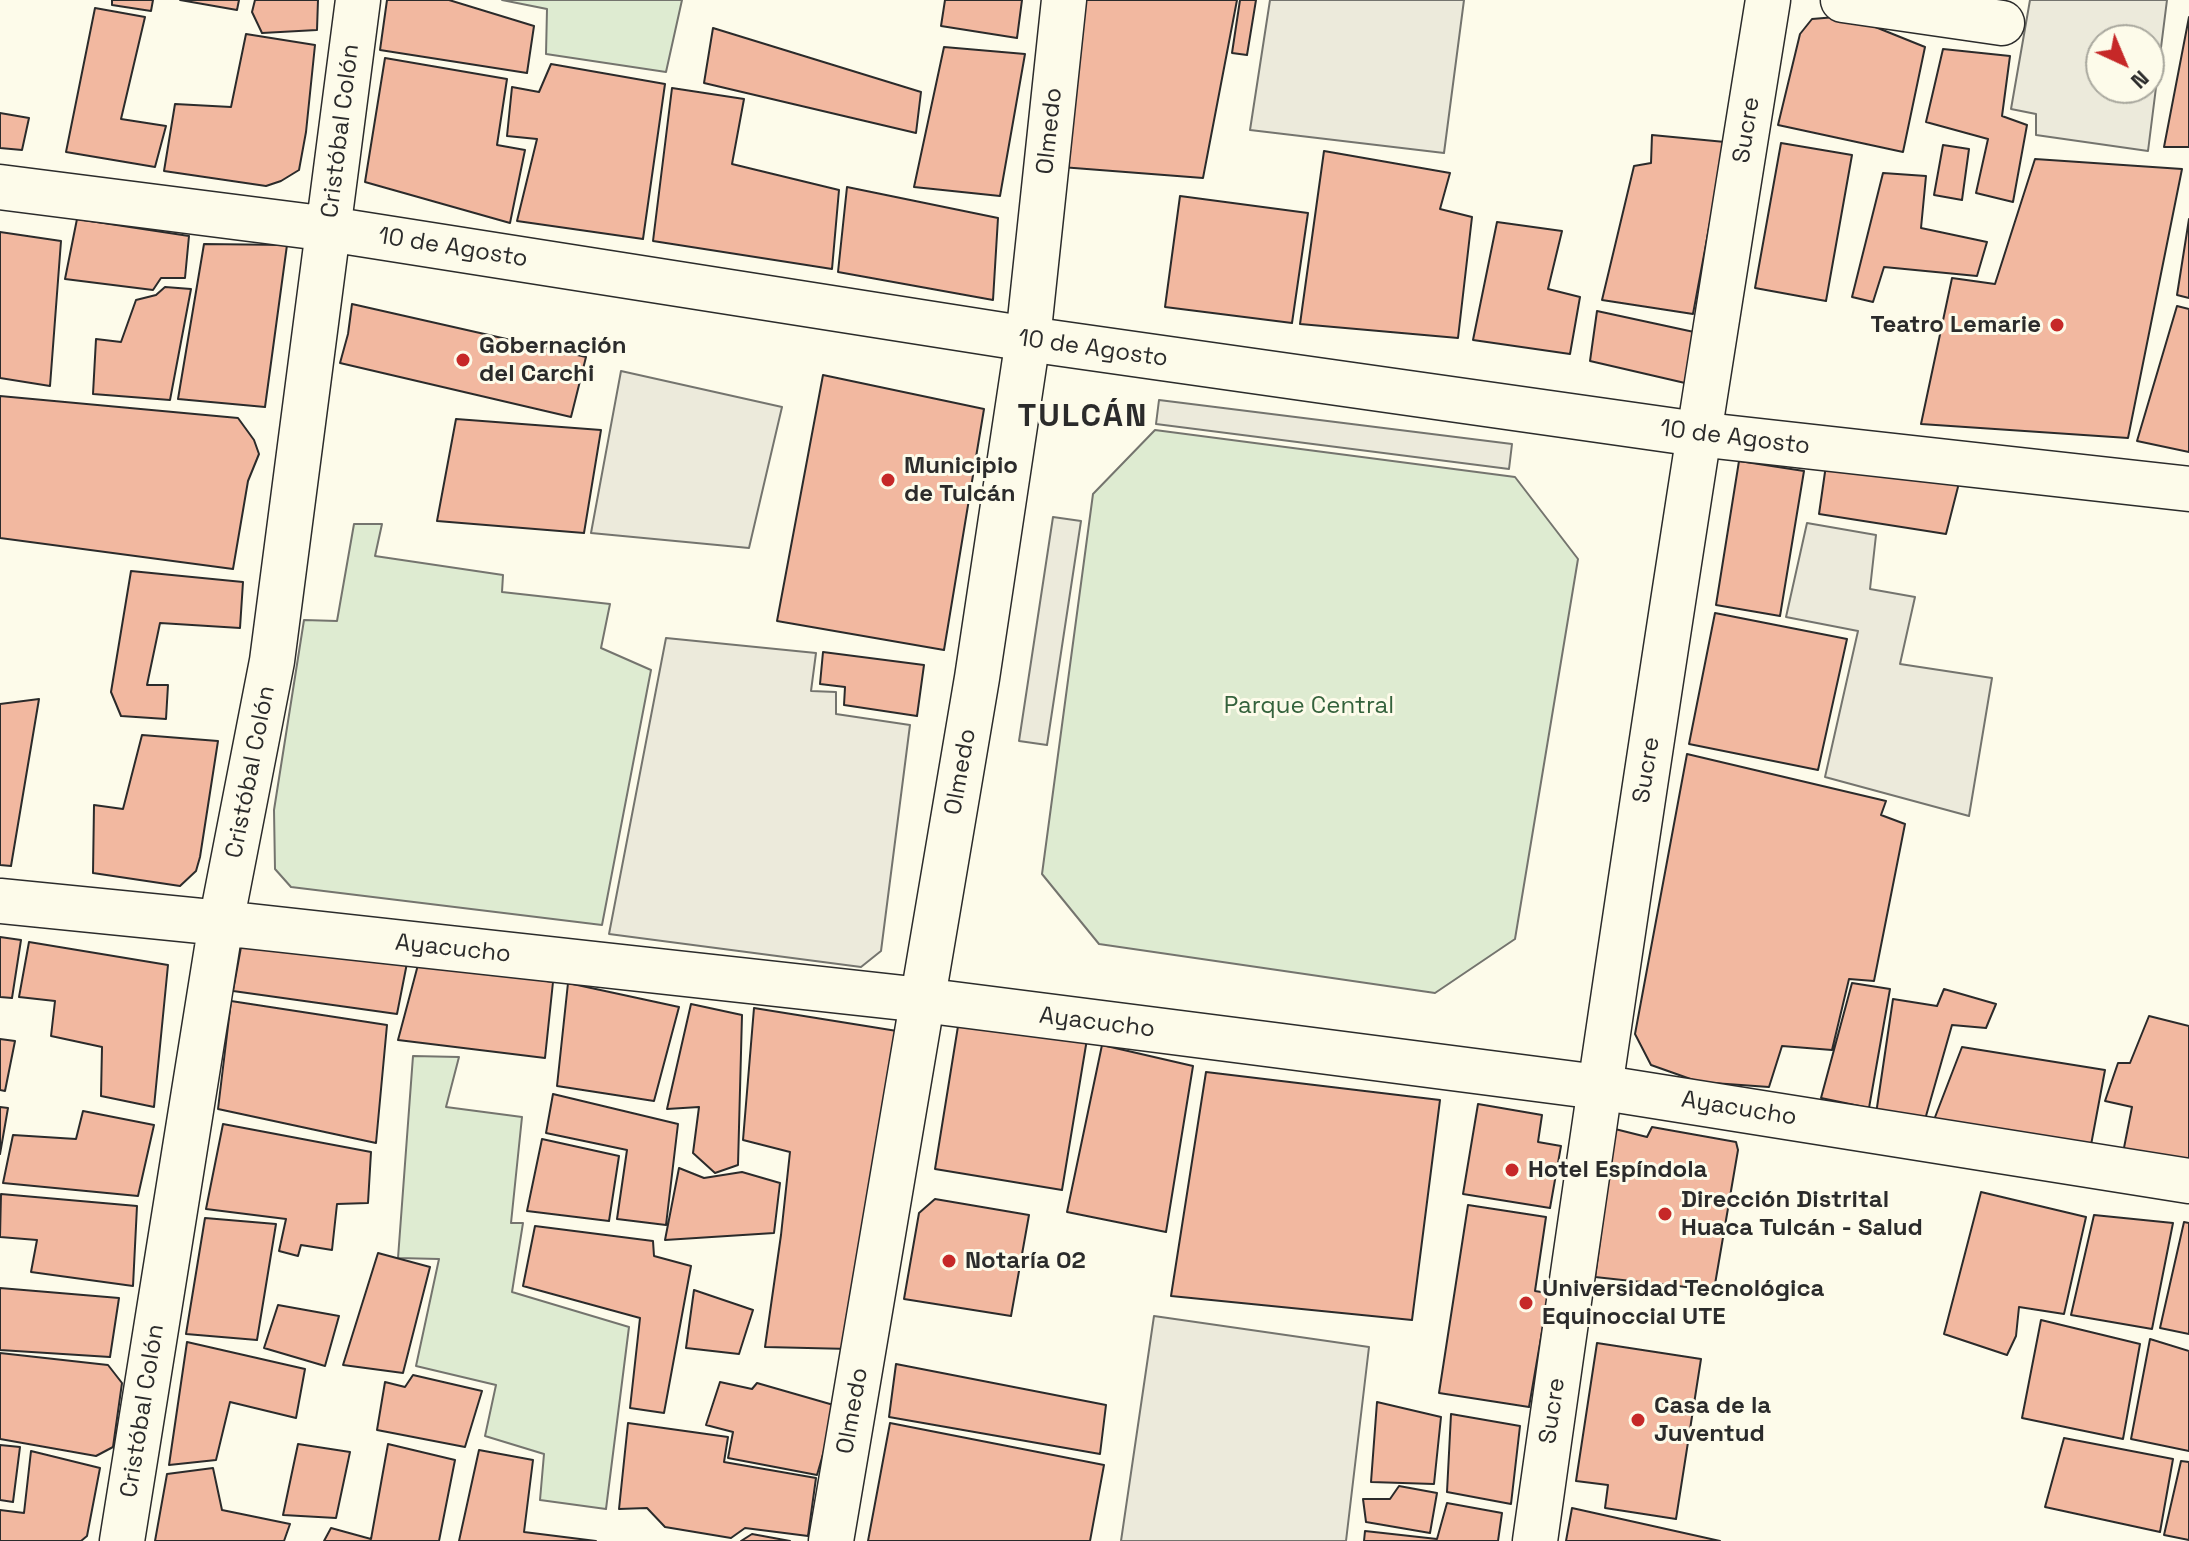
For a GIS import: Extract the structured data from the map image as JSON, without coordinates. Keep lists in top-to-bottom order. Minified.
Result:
{"streets":{"street":["Sucre","Cristóbal Colón","Olmedo","10 de Agosto","Ayacucho"]},"crossings":[["Sucre","10 de Agosto"],["Sucre","Ayacucho"],["Cristóbal Colón","10 de Agosto"],["Cristóbal Colón","Ayacucho"],["Olmedo","10 de Agosto"],["Olmedo","Ayacucho"]],"districts":["TULCÁN"],"parks":["Parque Central"],"places":["Teatro Lemarie","Gobernación del Carchi","Municipio de Tulcán","Hotel Espíndola","Dirección Distrital Huaca Tulcán - Salud","Notaría 02","Universidad Tecnológica Equinoccial UTE","Casa de la Juventud"],"north":"bottom right"}
